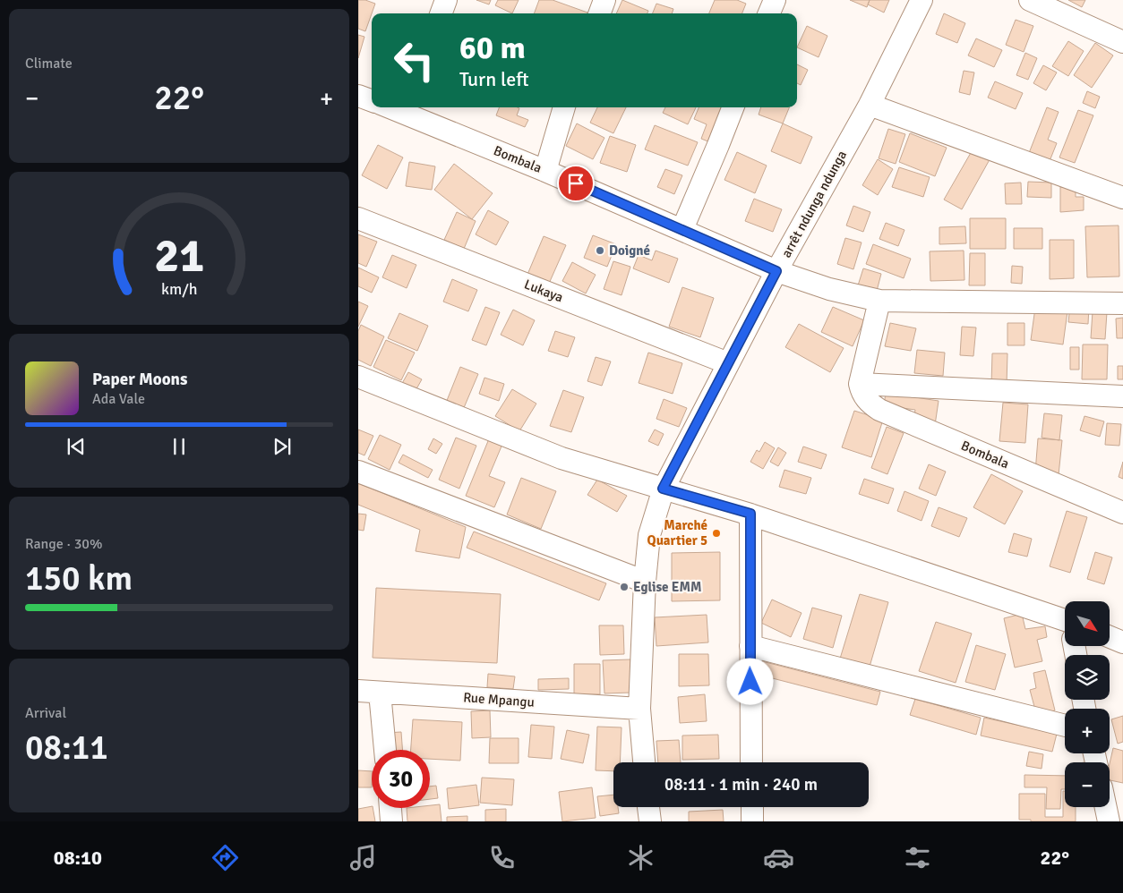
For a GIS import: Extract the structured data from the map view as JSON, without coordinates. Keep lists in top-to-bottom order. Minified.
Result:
{"streets":{"street":["Bombala","arrêt ndunga ndunga","Lukaya","Rue Mpangu"]},"crossings":[["Bombala","arrêt ndunga ndunga"],["arrêt ndunga ndunga","Lukaya"],["arrêt ndunga ndunga","Rue Mpangu"]],"places":["Doigné","Marché Quartier 5","Eglise EMM"],"north":"bottom right","page":{"tile":["Climate",["Range · 30%","150 km"],["Arrival","08:11"]],"turn":["60 m","Turn left"],"heat":["−","22°","+"],"song":["Paper Moons","Ada Vale"],"map_buttons":["+","−"],"limit":"30","trip":"08:11 · 1 min · 240 m","tabs":["08:10","22°"],"gauge":["21","km/h"]}}
